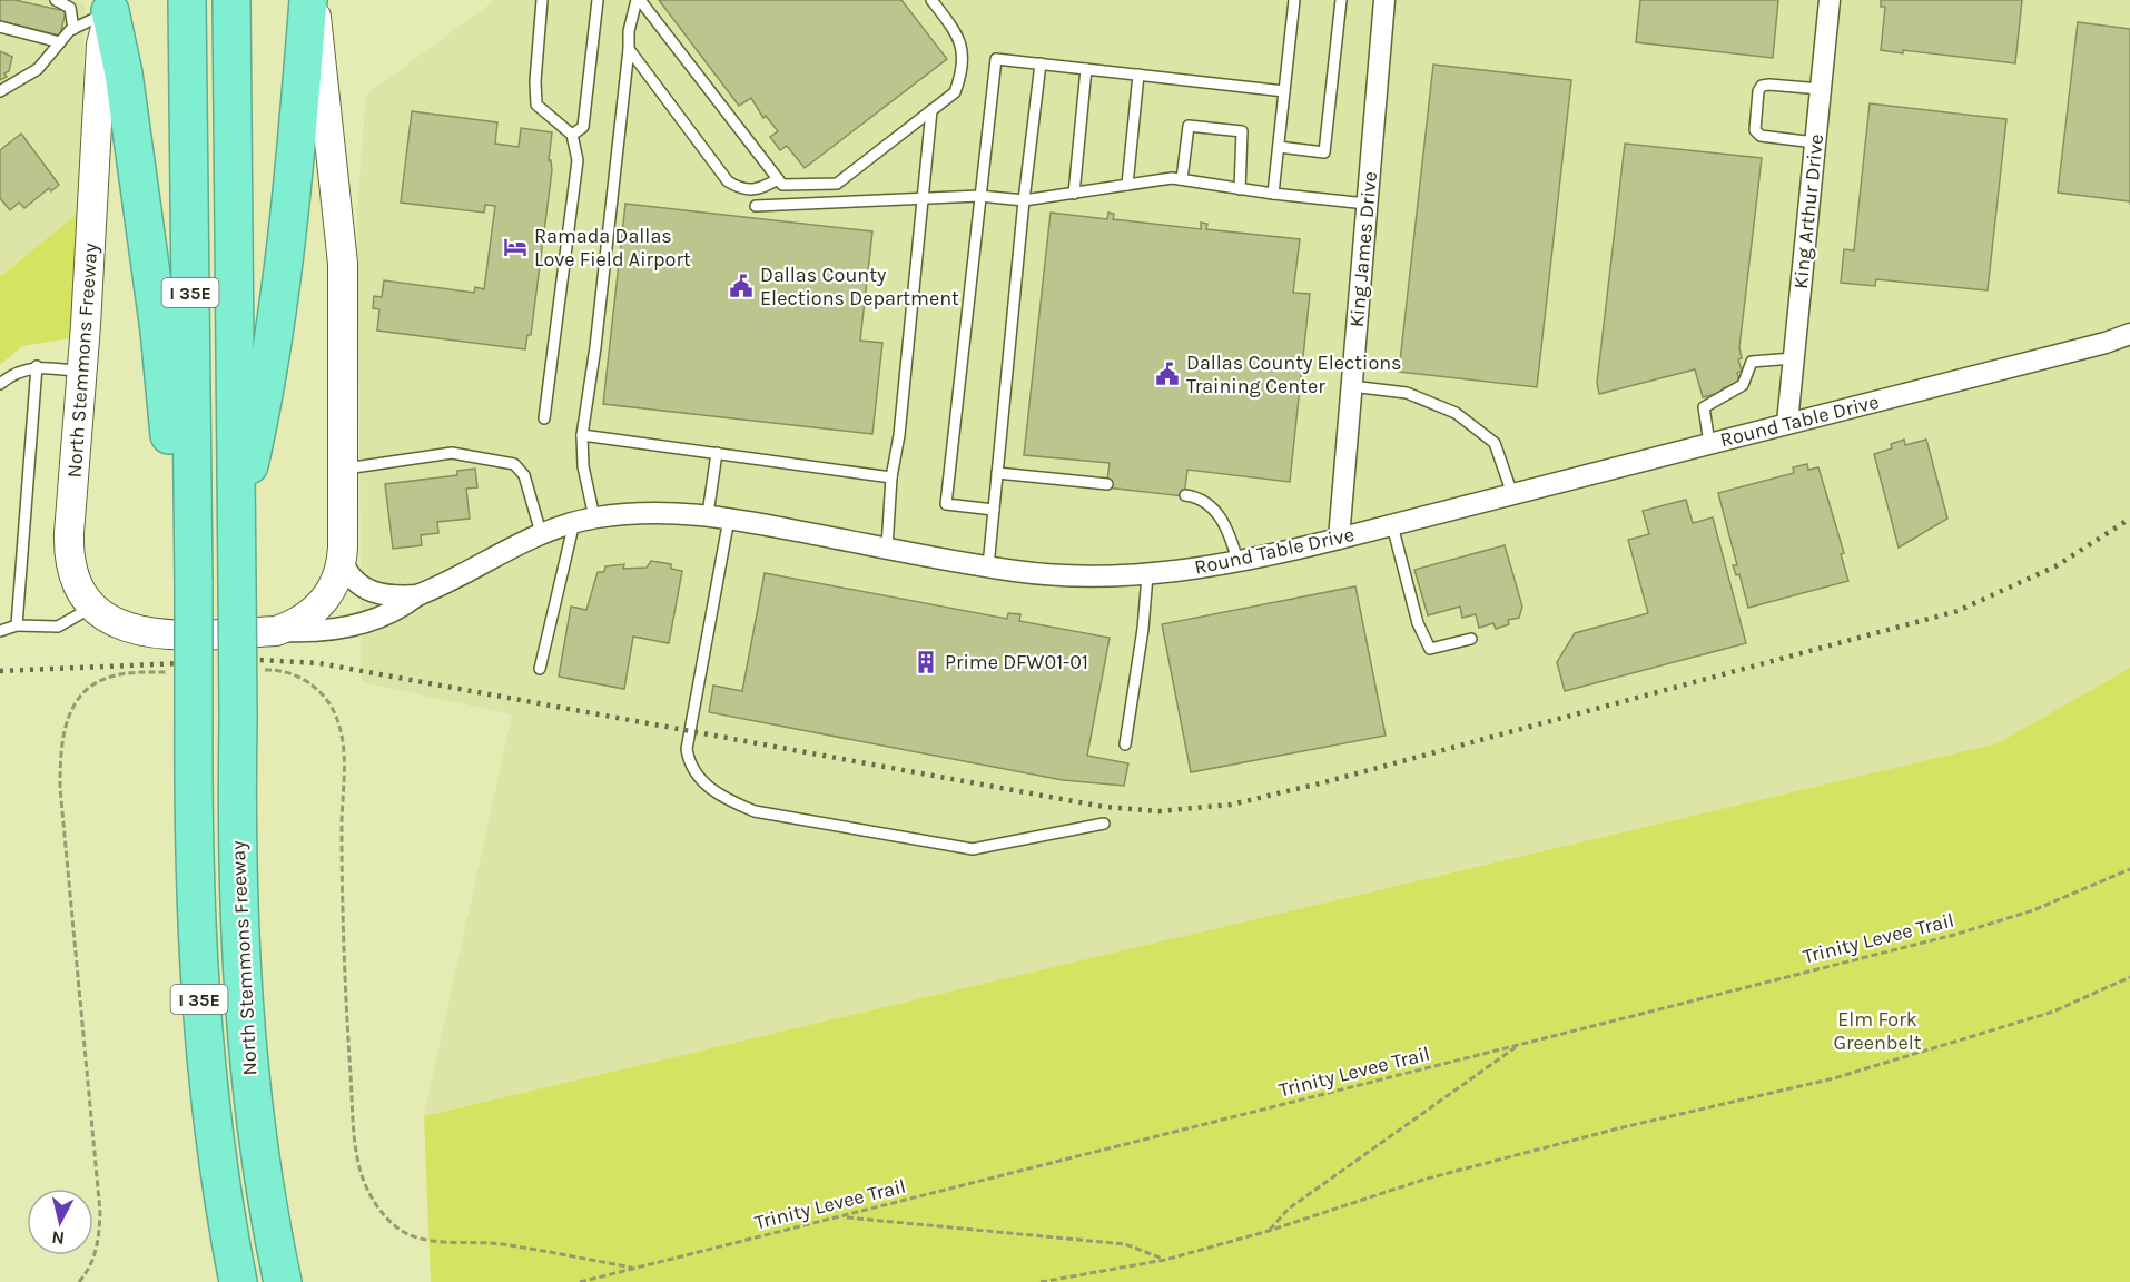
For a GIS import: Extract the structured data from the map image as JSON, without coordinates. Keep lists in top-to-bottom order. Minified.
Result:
{"streets":{"highway":["I 35E","North Stemmons Freeway"],"street":["King Arthur Drive","King James Drive","Round Table Drive"],"path":["Trinity Levee Trail"]},"crossings":[["King Arthur Drive","Round Table Drive"],["King James Drive","Round Table Drive"],["North Stemmons Freeway","Round Table Drive"]],"parks":["Elm Fork Greenbelt"],"places":{"hotel":["Ramada Dallas Love Field Airport"],"public building":["Dallas County Elections Department","Dallas County Elections Training Center"],"building":["Prime DFW01-01"]},"north":"bottom"}
